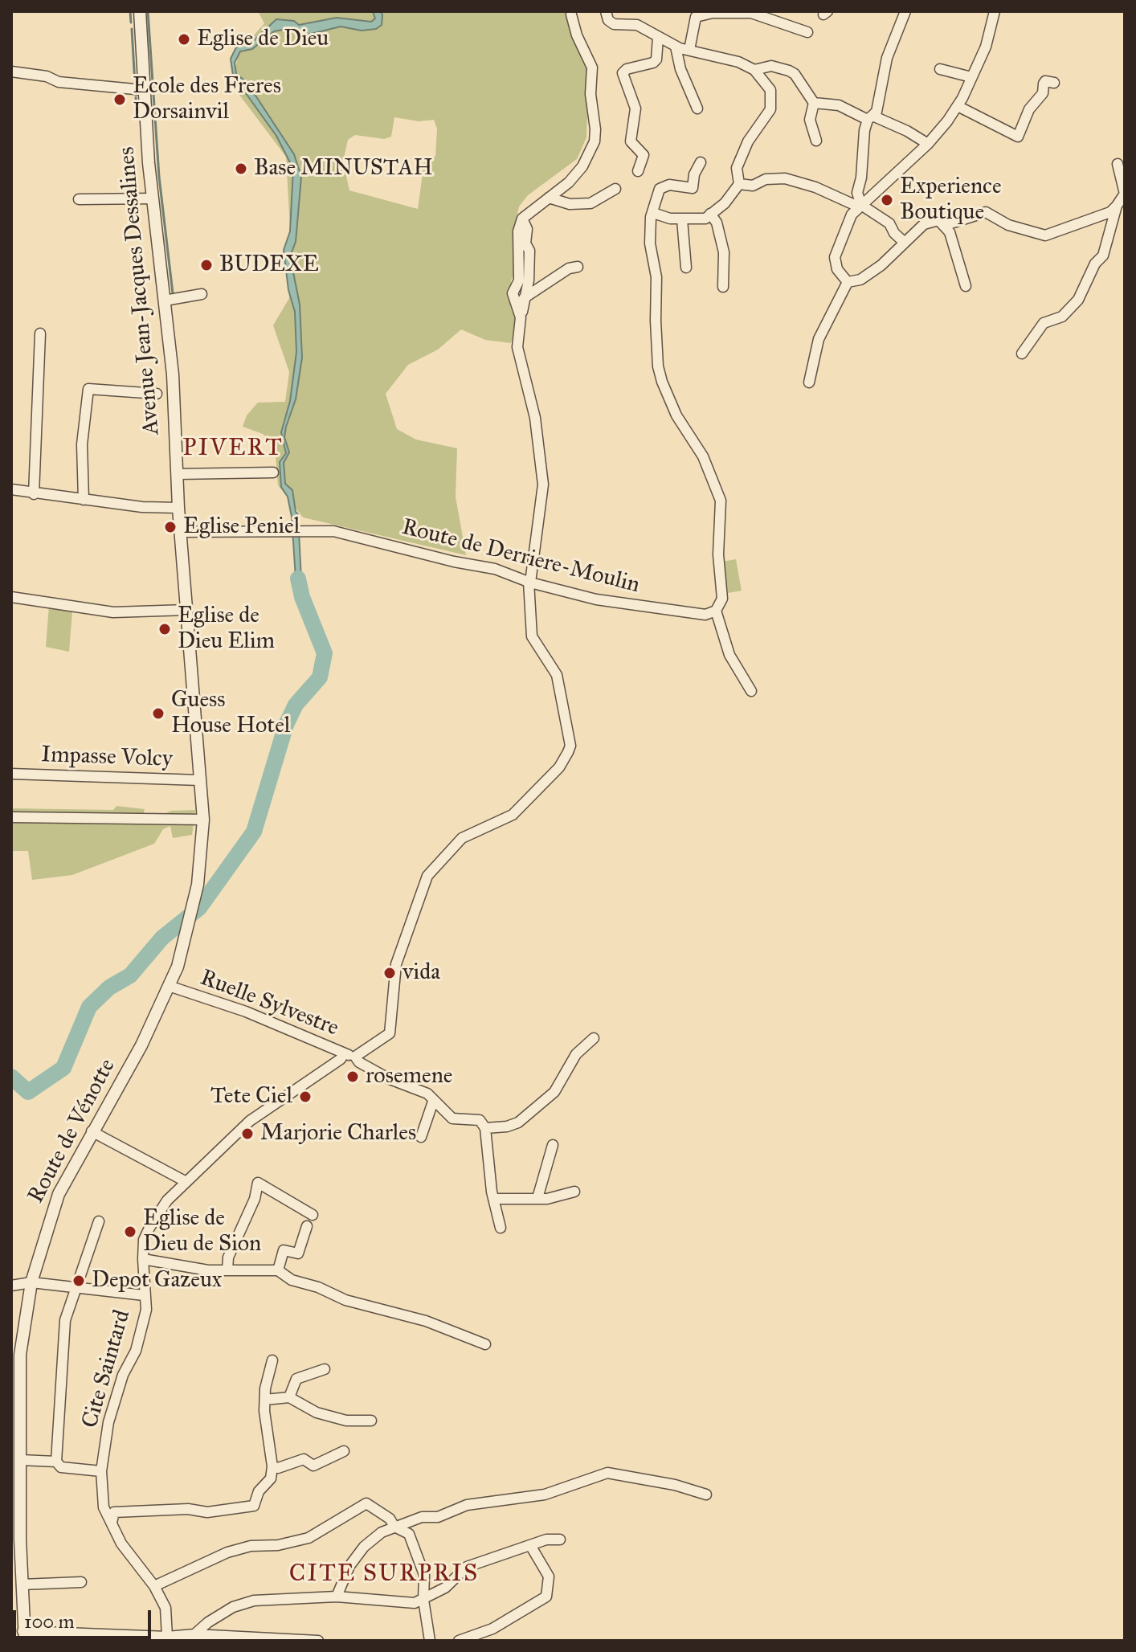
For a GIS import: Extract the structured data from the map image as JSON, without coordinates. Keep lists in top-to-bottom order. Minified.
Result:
{"streets":{"street":["Avenue Jean-Jacques Dessalines","Route de Derriere-Moulin","Impasse Volcy","Ruelle Sylvestre","Route de Vénotte","Cite Saintard"]},"crossings":[["Avenue Jean-Jacques Dessalines","Route de Derriere-Moulin"],["Avenue Jean-Jacques Dessalines","Impasse Volcy"],["Avenue Jean-Jacques Dessalines","Route de Vénotte"],["Ruelle Sylvestre","Route de Vénotte"],["Ruelle Sylvestre","Cite Saintard"]],"districts":["PIVERT","CITE SURPRIS"],"places":["Eglise de Dieu","Ecole des Freres Dorsainvil","Base MINUSTAH","Experience Boutique","BUDEXE","Eglise Peniel","Eglise de Dieu Elim","Guess House Hotel","vida","rosemene","Tete Ciel","Marjorie Charles","Eglise de Dieu de Sion","Depot Gazeux"],"scale_bar":"100 m"}
